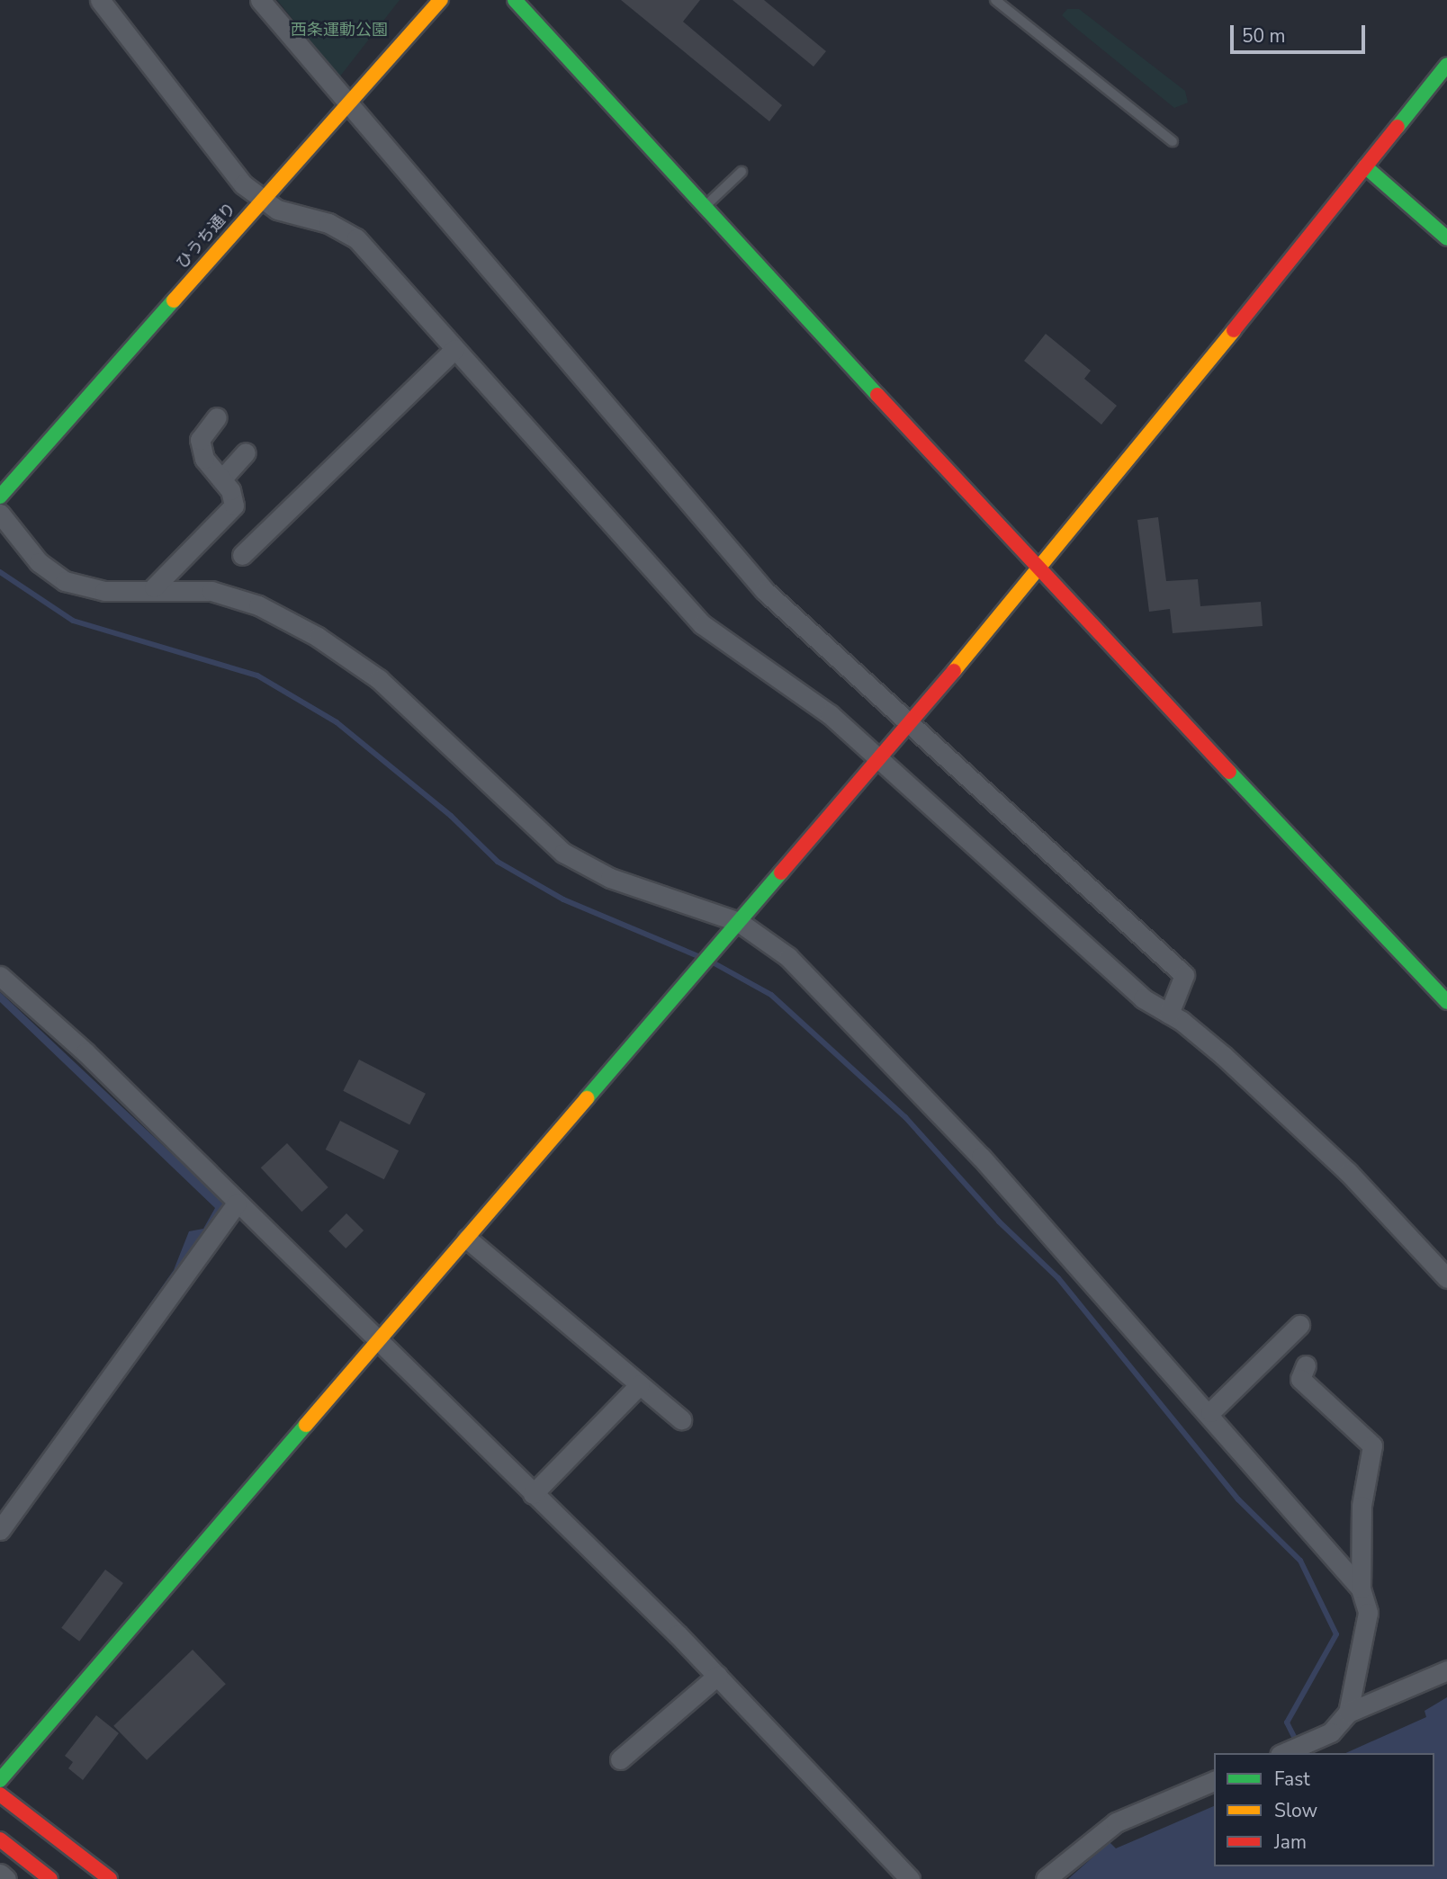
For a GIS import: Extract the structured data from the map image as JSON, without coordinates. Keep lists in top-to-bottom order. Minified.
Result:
{"streets":{"street":["ひうち通り"]},"parks":["西条運動公園"],"legend":["Fast","Slow","Jam"],"scale_bar":"50 m"}
